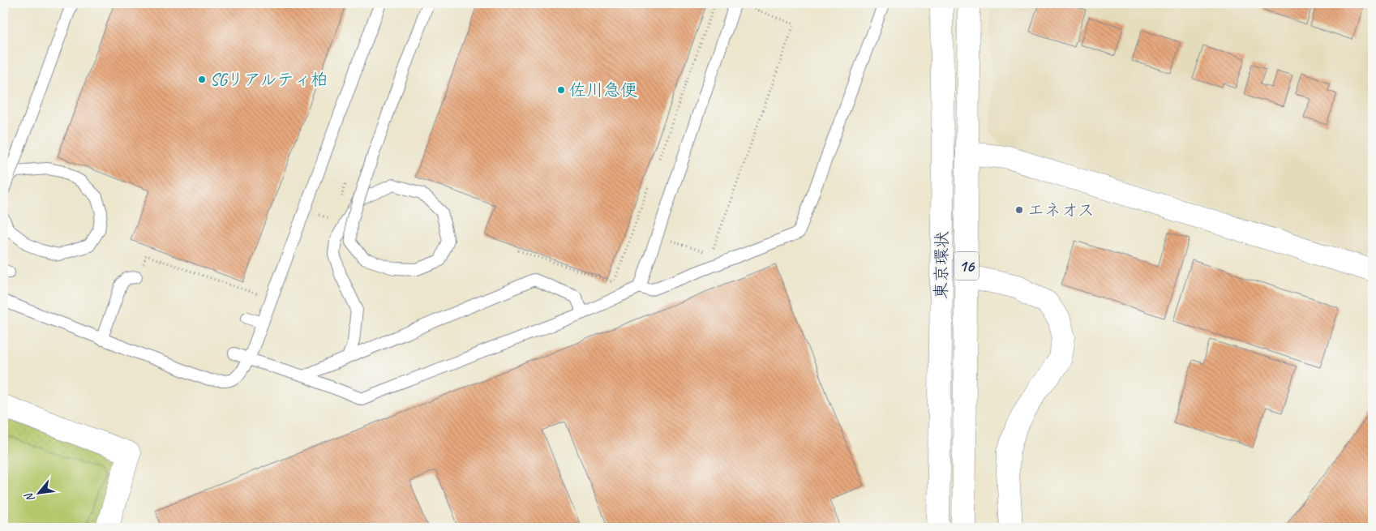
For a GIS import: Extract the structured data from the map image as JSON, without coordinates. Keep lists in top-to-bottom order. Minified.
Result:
{"streets":{"main road":["東京環状","16"]},"places":["SGリアルティ柏","佐川急便","エネオス"],"north":"bottom left"}
